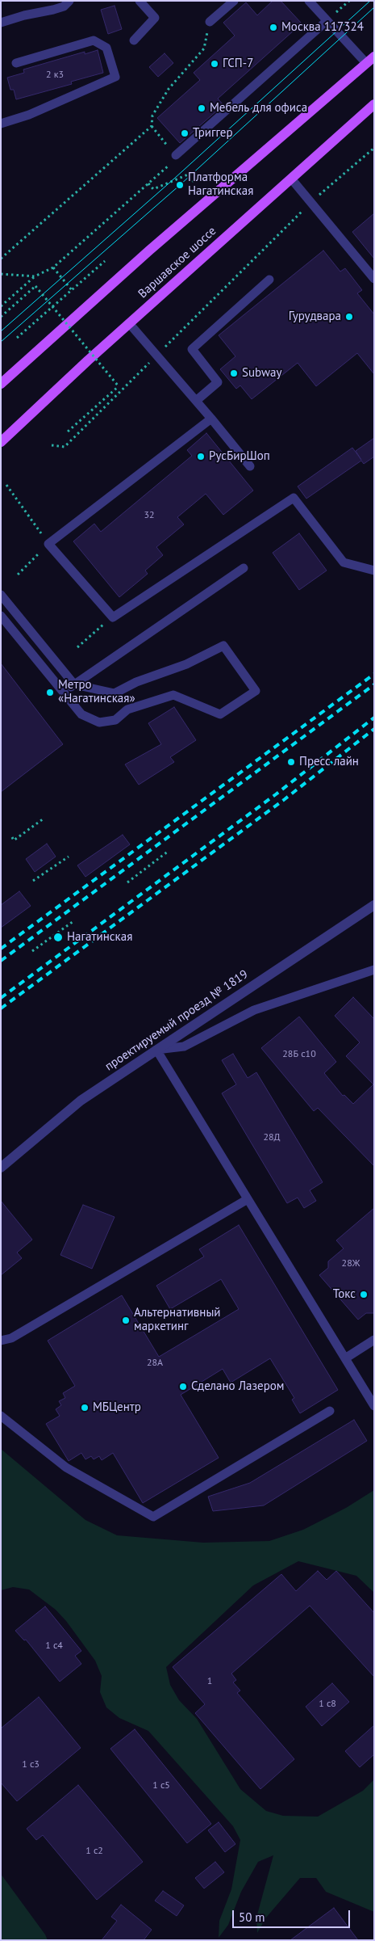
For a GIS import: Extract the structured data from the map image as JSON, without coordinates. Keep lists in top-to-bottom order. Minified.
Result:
{"streets":{"main road":["Варшавское шоссе"],"street":["проектируемый проезд № 1819"]},"places":["Москва 117324","ГСП-7","Мебель для офиса","Триггер","Платформа Нагатинская","Гурудвара","Subway","РусБирШоп","Метро «Нагатинская»","Пресс лайн","Нагатинская","Токс","Альтернативный маркетинг","Сделано Лазером","МБЦентр"],"house_numbers":["2 к3","32","28Б с10","28Д","28Ж","28А","1 с4","1","1 с8","1 с3","1 с5","1 с2"],"scale_bar":"50 m"}
